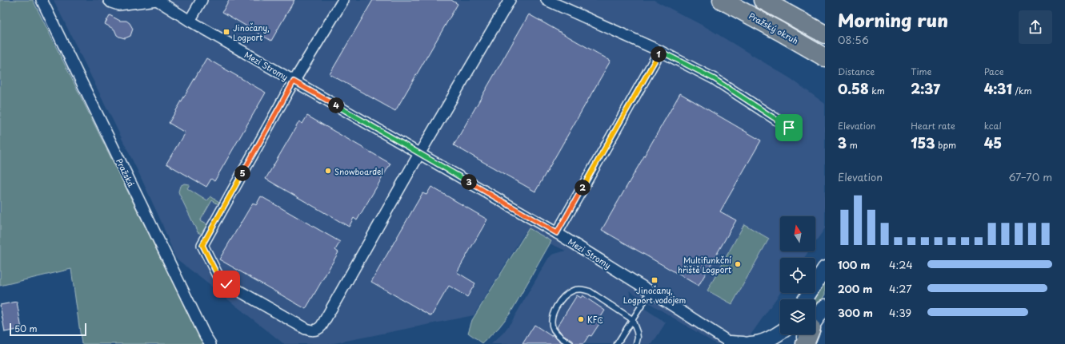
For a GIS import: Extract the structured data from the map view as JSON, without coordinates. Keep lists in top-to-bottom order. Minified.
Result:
{"streets":{"highway":["Pražský okruh"],"street":["Mezi Stromy","Pražská"]},"places":{"transit":["Jinočany, Logport","Jinočany, Logport vodojem"],"other":["Snowboardel","Multifunkční hřiště Logport","KFC"]},"scale_bar":"50 m","north":"top","page":{"heading":["Morning run","08:56"],"pins":["1","4","5","3","2"],"stats":[["Distance","0.58 km"],["Time","2:37"],["Pace","4:31 /km"],["Elevation","3 m"],["Heart rate","153 bpm"],["kcal","45"]],"chart":["Elevation","67–70 m"],"list":[{"name":"100 m","note":"4:24"},{"name":"200 m","note":"4:27"},{"name":"300 m","note":"4:39"}],"scale":"50 m"}}
